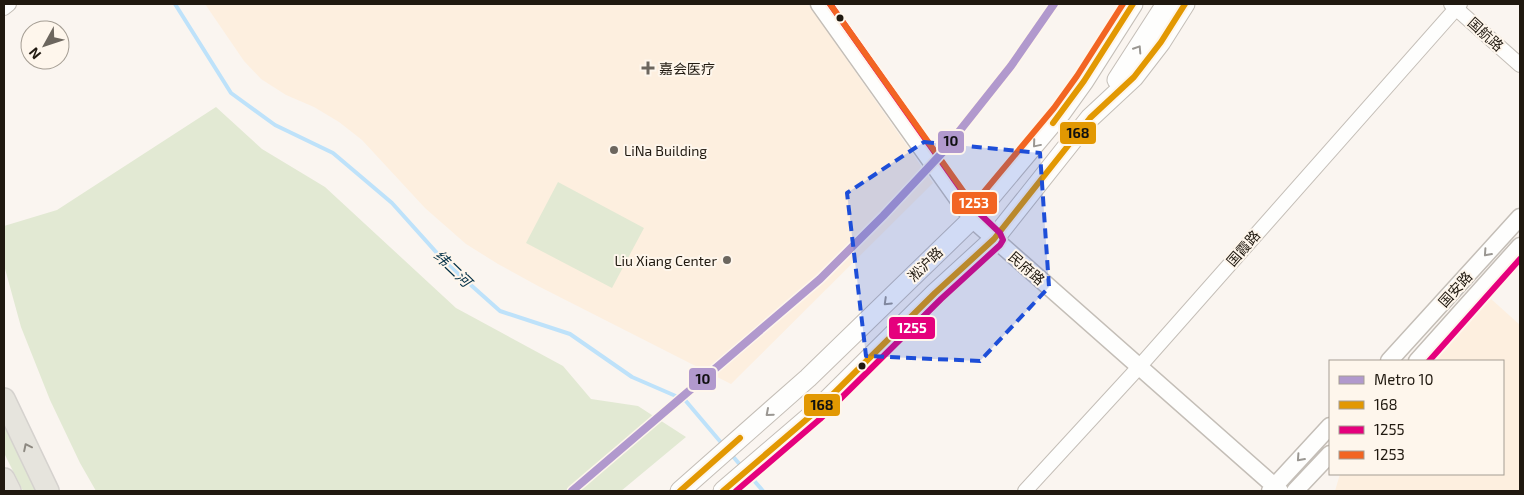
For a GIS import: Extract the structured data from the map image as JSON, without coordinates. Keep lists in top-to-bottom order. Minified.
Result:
{"streets":{"main road":["淞沪路"],"street":["国航路","国霞路","民府路","国安路"]},"crossings":[["国航路","国霞路"],["国霞路","民府路"],["淞沪路","民府路"]],"water":["纬二河"],"places":{"health":["嘉会医疗"],"other":["LiNa Building","Liu Xiang Center"]},"lines":["metro line 10","transit line 168","transit line 1255","transit line 1253"],"legend":["Metro 10","168","1255","1253"],"north":"bottom left"}
